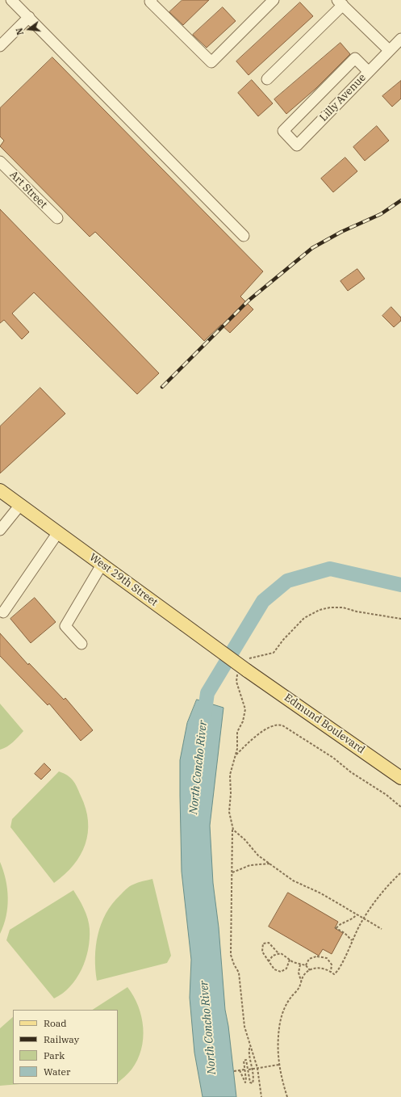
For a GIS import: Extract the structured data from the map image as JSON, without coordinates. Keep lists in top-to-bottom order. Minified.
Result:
{"streets":{"main road":["West 29th Street","Edmund Boulevard"],"street":["Lilly Avenue","Art Street"]},"crossings":[["West 29th Street","Edmund Boulevard"]],"water":["North Concho River"],"legend":["Road","Railway","Park","Water"],"north":"left"}
